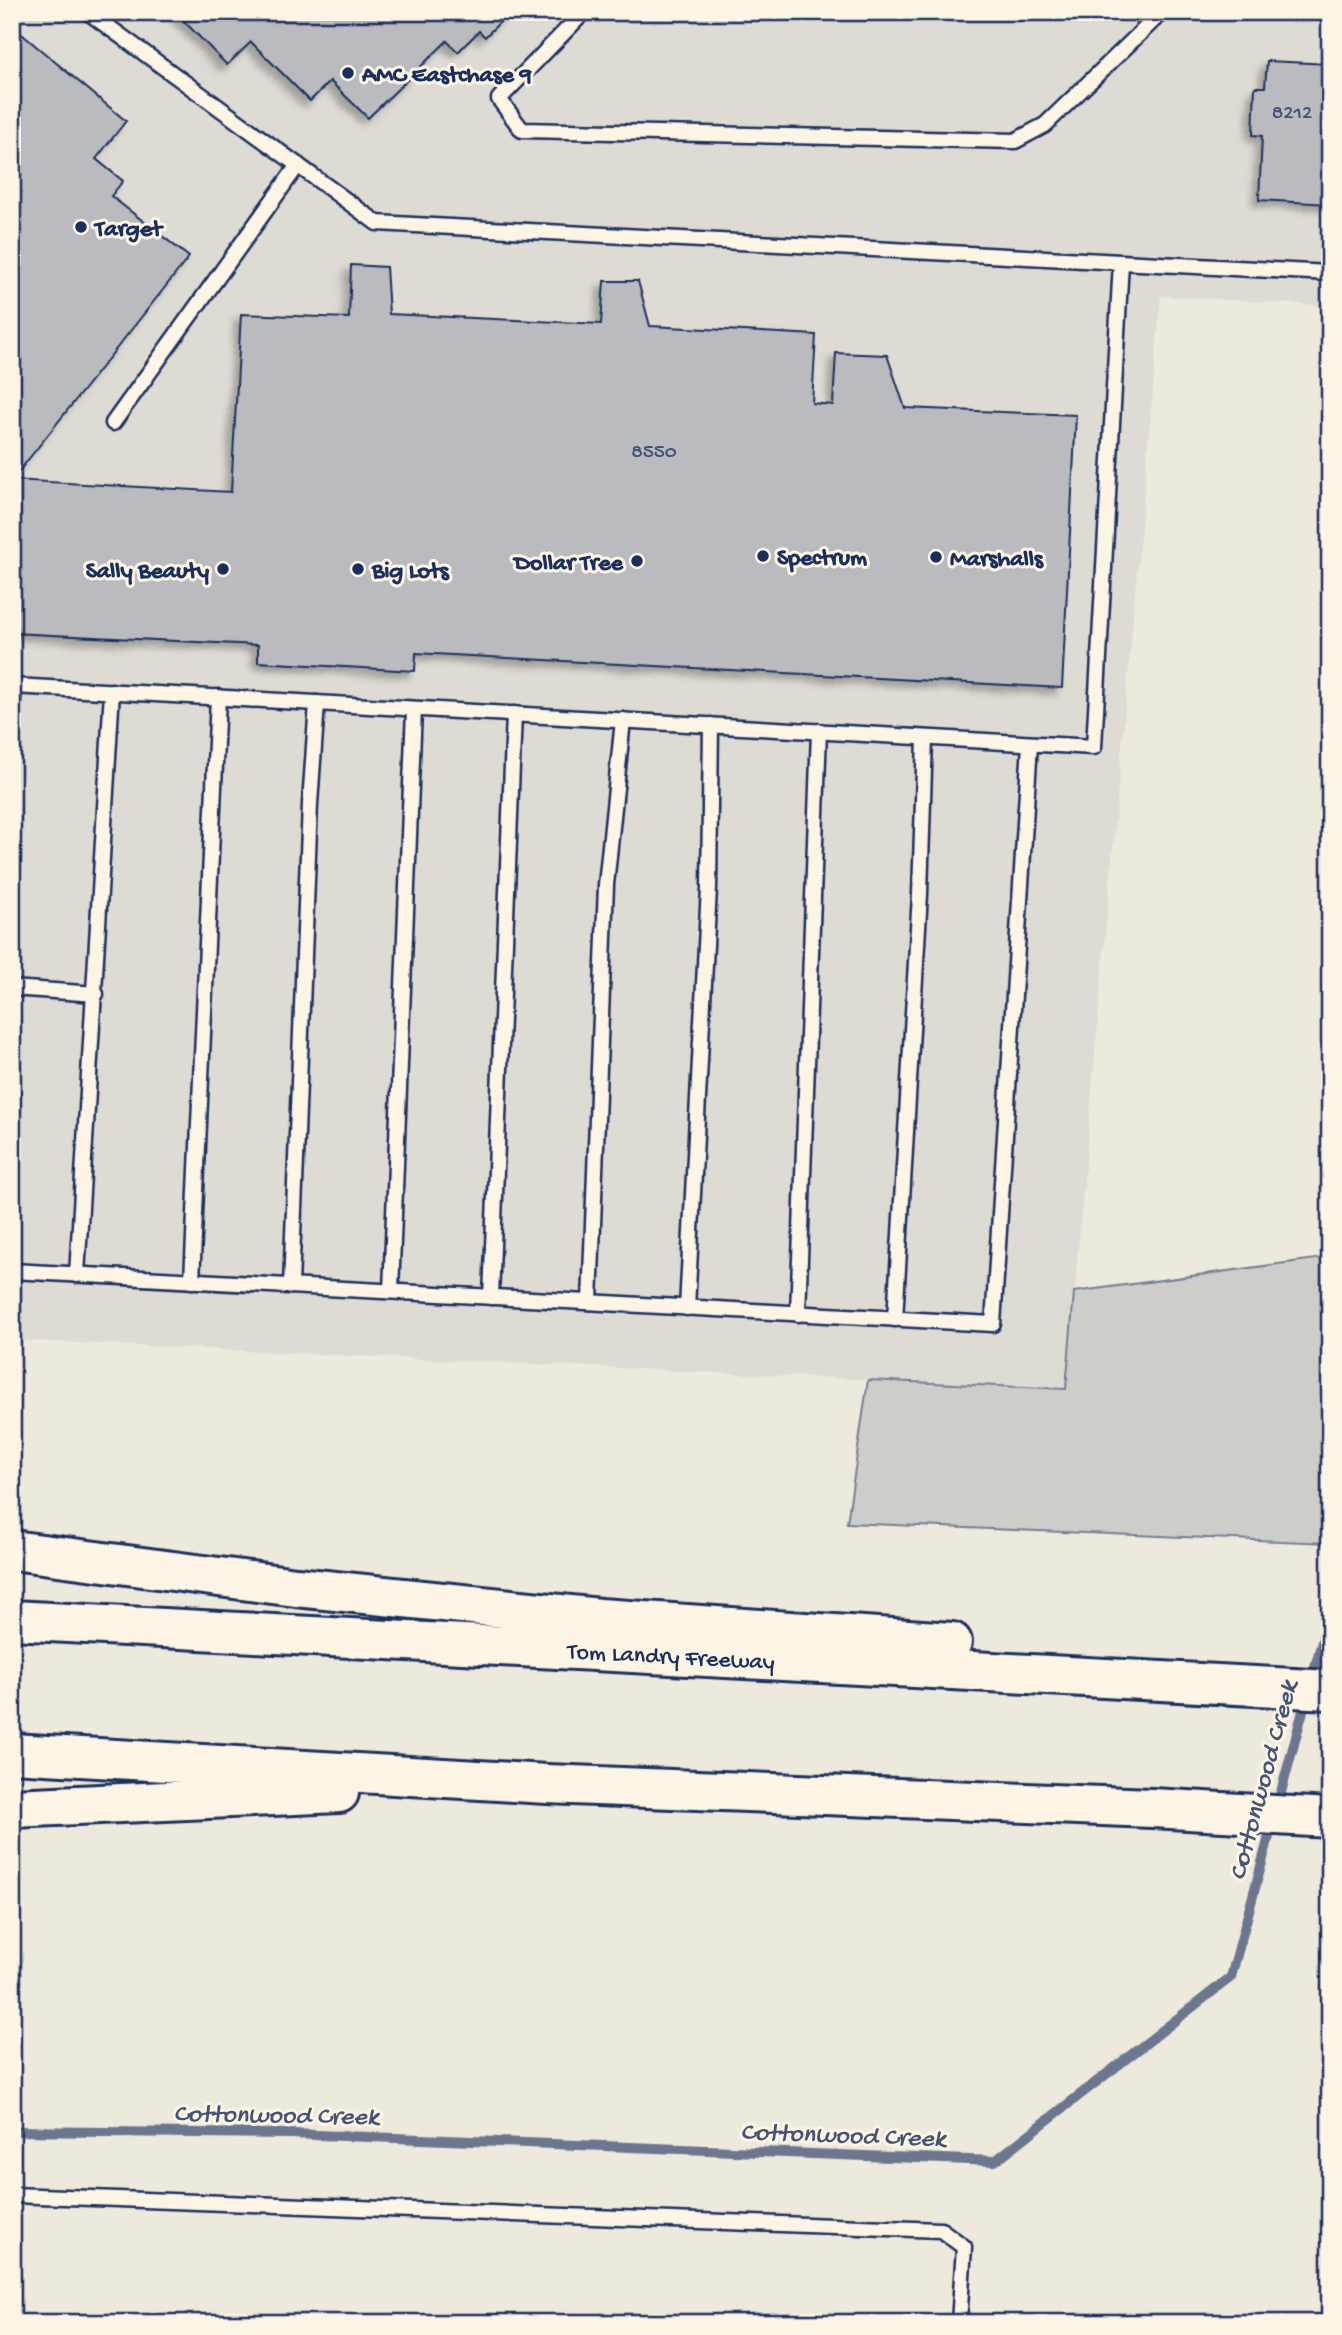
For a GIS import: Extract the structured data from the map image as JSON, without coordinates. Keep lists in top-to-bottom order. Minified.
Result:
{"streets":{"highway":["Tom Landry Freeway"]},"water":["Cottonwood Creek"],"places":["AMC Eastchase 9","Target","Spectrum","Marshalls","Dollar Tree","Sally Beauty","Big Lots"],"house_numbers":["8212","8550"]}
